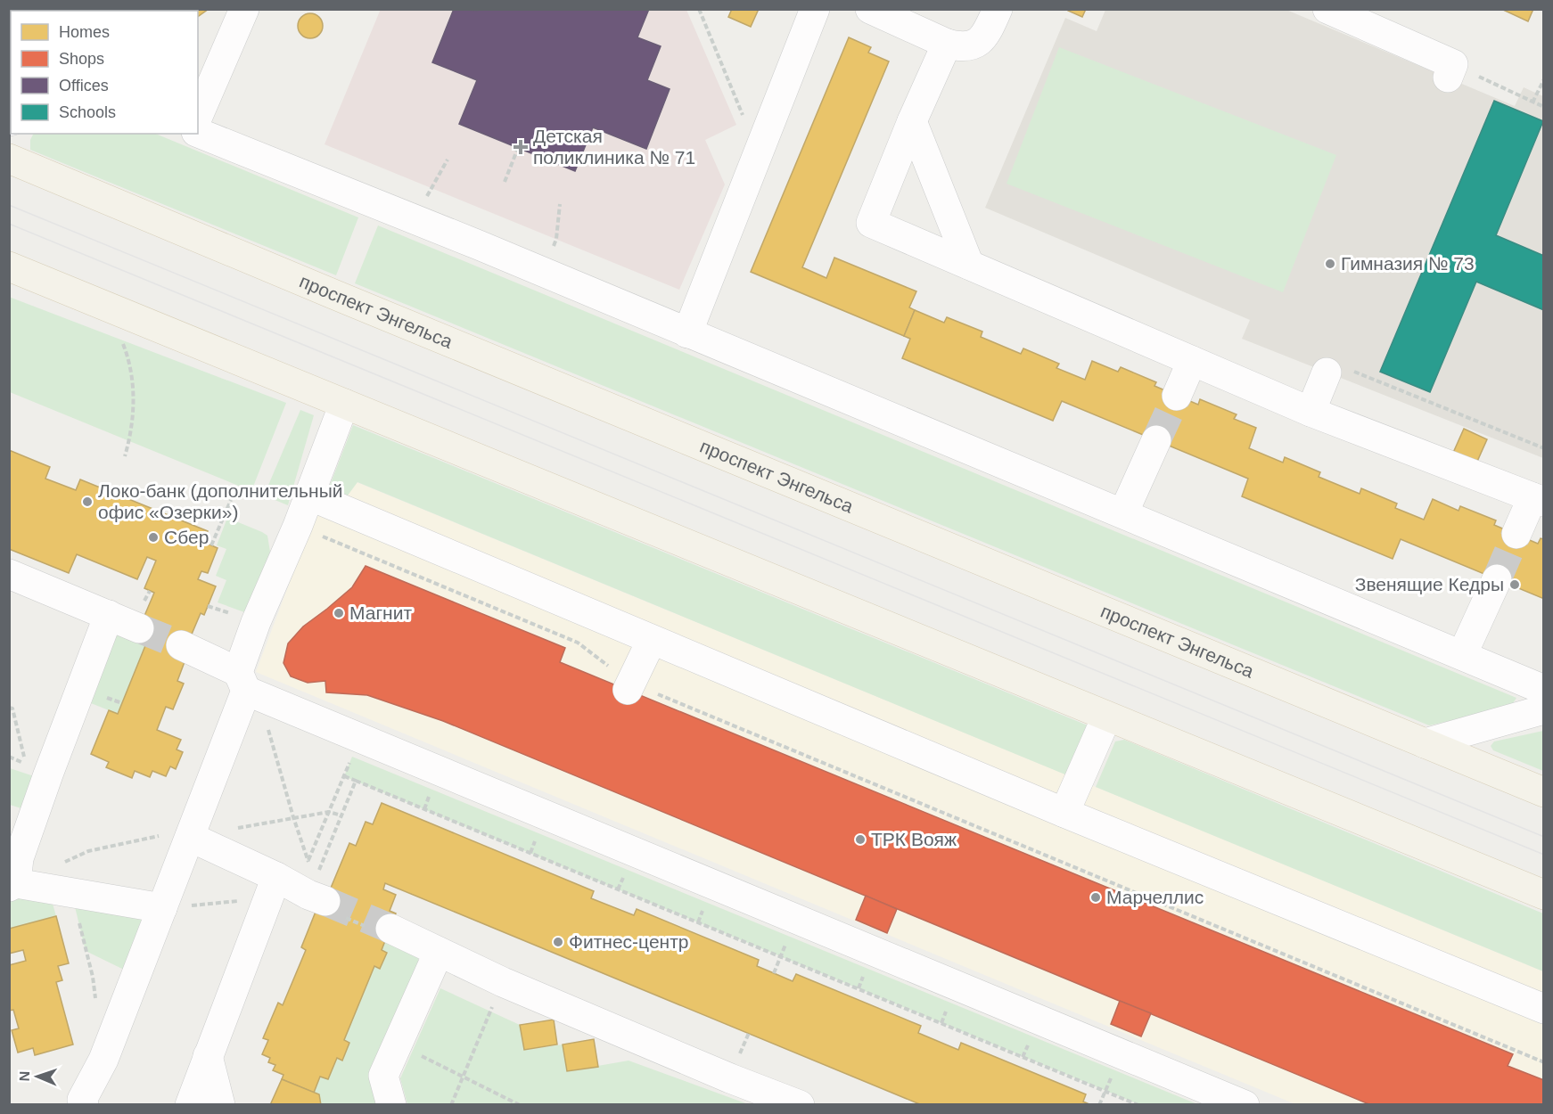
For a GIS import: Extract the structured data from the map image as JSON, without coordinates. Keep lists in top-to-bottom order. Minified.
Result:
{"streets":{"main road":["проспект Энгельса"]},"places":{"health":["Детская поликлиника № 71"],"other":["Гимназия № 73","Локо-банк (дополнительный офис «Озерки»)","Сбер","Звенящие Кедры","Магнит","ТРК Вояж","Марчеллис","Фитнес-центр"]},"legend":["Homes","Shops","Offices","Schools"],"north":"left"}
